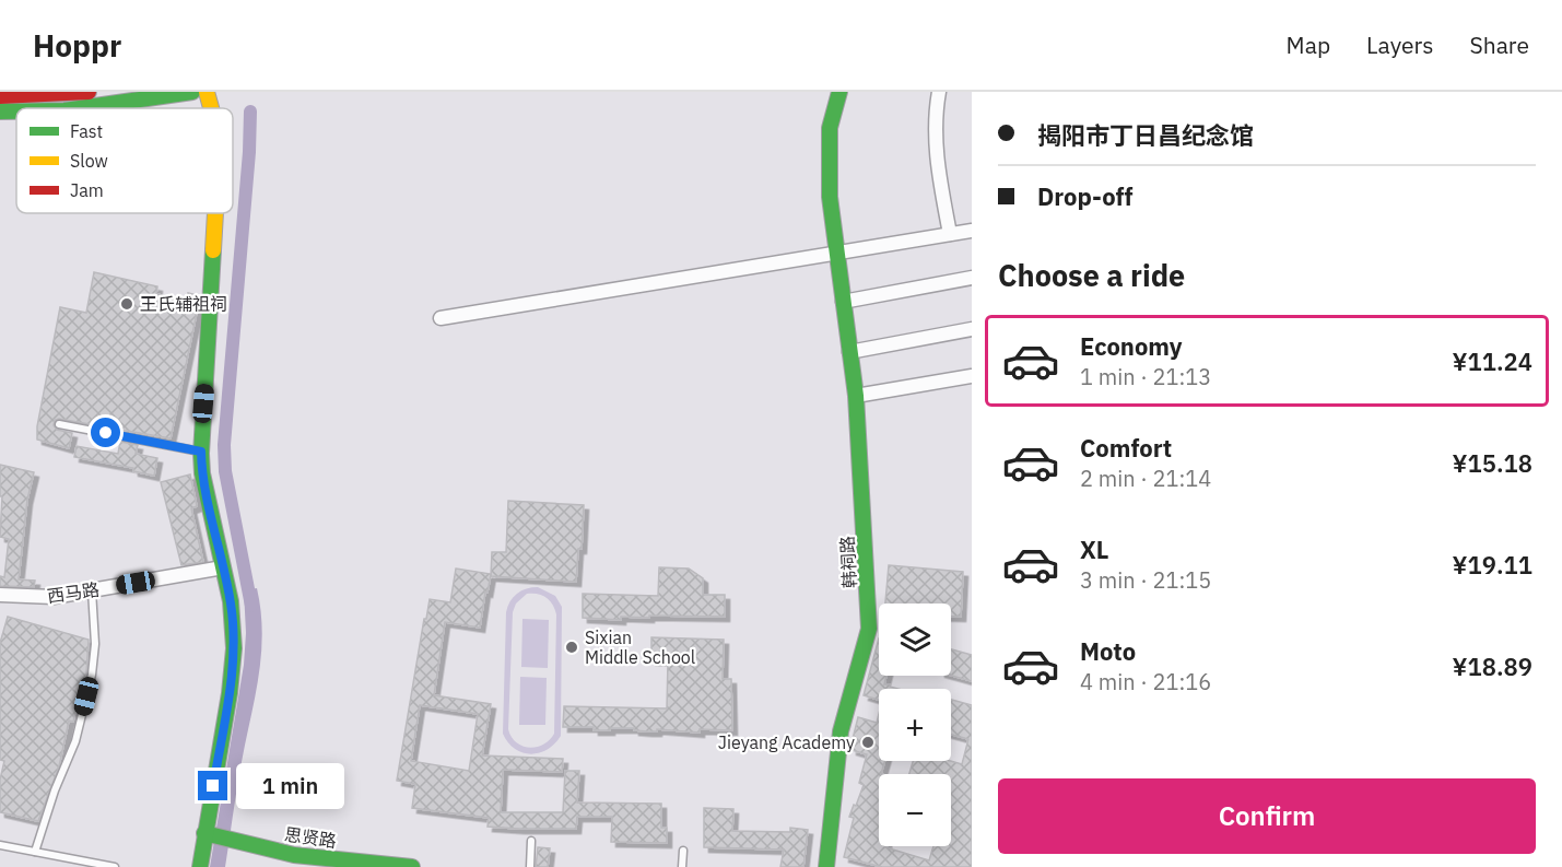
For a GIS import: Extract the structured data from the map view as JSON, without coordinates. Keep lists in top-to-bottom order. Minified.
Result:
{"streets":{"street":["韩祠路","西马路","思贤路"]},"places":["王氏辅祖祠","Sixian Middle School","Jieyang Academy"],"legend":["Fast","Slow","Jam"],"page":{"header":"Hoppr","nav":["Map","Layers","Share"],"banner":["揭阳市丁日昌纪念馆","Drop-off"],"heading":"Choose a ride","list":[{"name":"Economy","note":"1 min · 21:13","value":"¥11.24"},{"name":"Comfort","note":"2 min · 21:14","value":"¥15.18"},{"name":"XL","note":"3 min · 21:15","value":"¥19.11"},{"name":"Moto","note":"4 min · 21:16","value":"¥18.89"}],"map_buttons":["+","−"],"bubble":"1 min","buttons":"Confirm"}}
